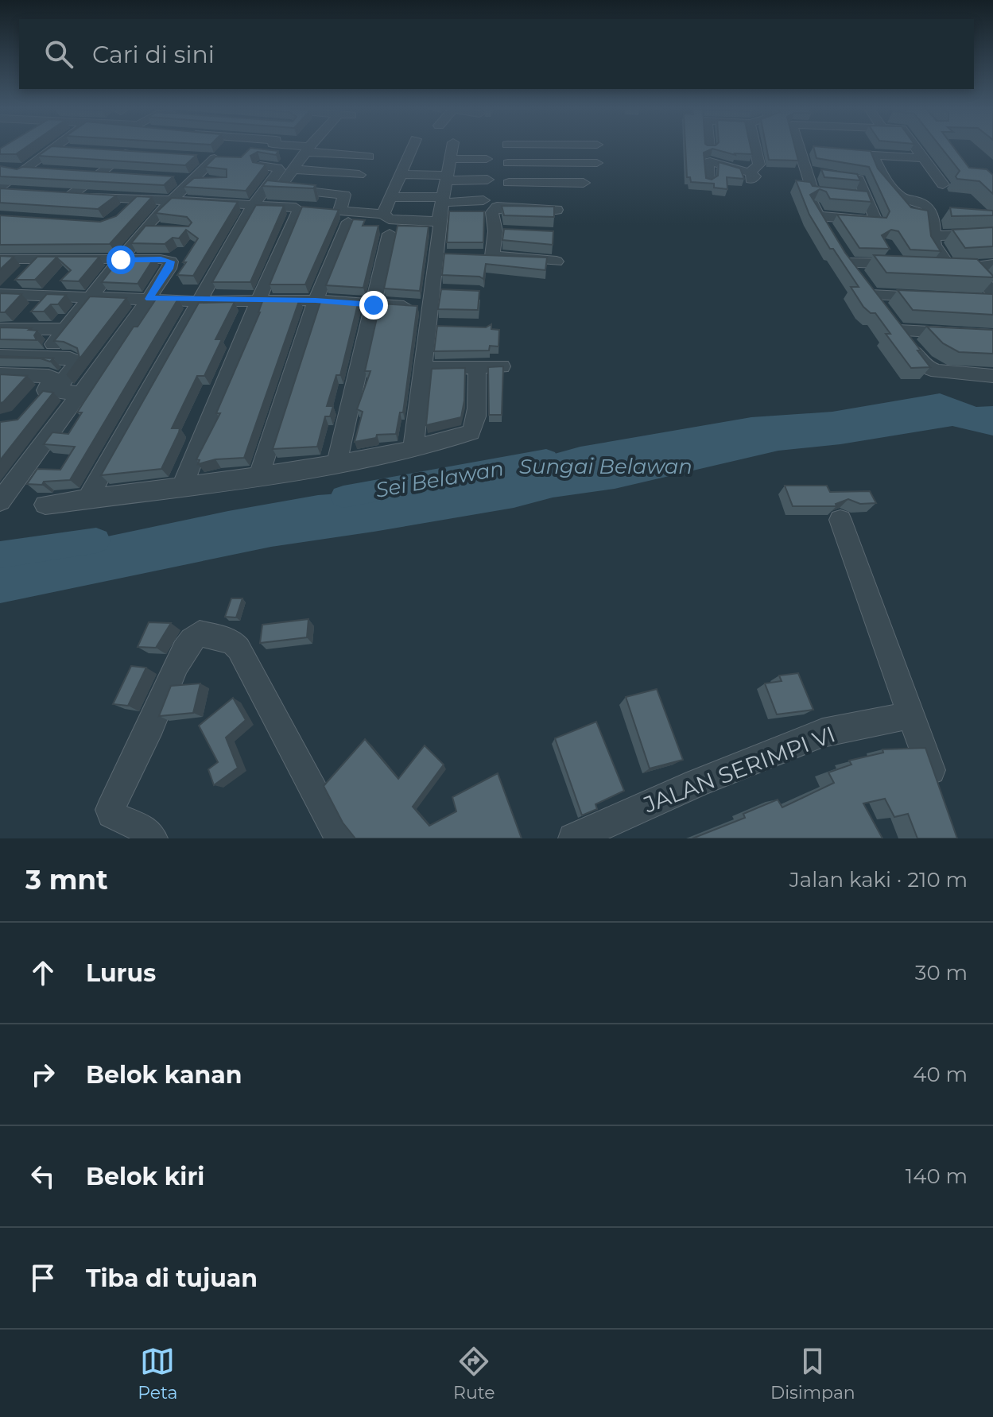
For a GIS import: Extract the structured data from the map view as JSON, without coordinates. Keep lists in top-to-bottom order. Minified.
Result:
{"streets":{"street":["JALAN SERIMPI VI"]},"water":["Sungai Belawan","Sei Belawan"],"page":{"search":"Cari di sini","heading":["3 mnt","Jalan kaki · 210 m"],"list":[["Lurus","30 m"],["Belok kanan","40 m"],["Belok kiri","140 m"],"Tiba di tujuan"],"nav":["Peta","Rute","Disimpan"]}}
